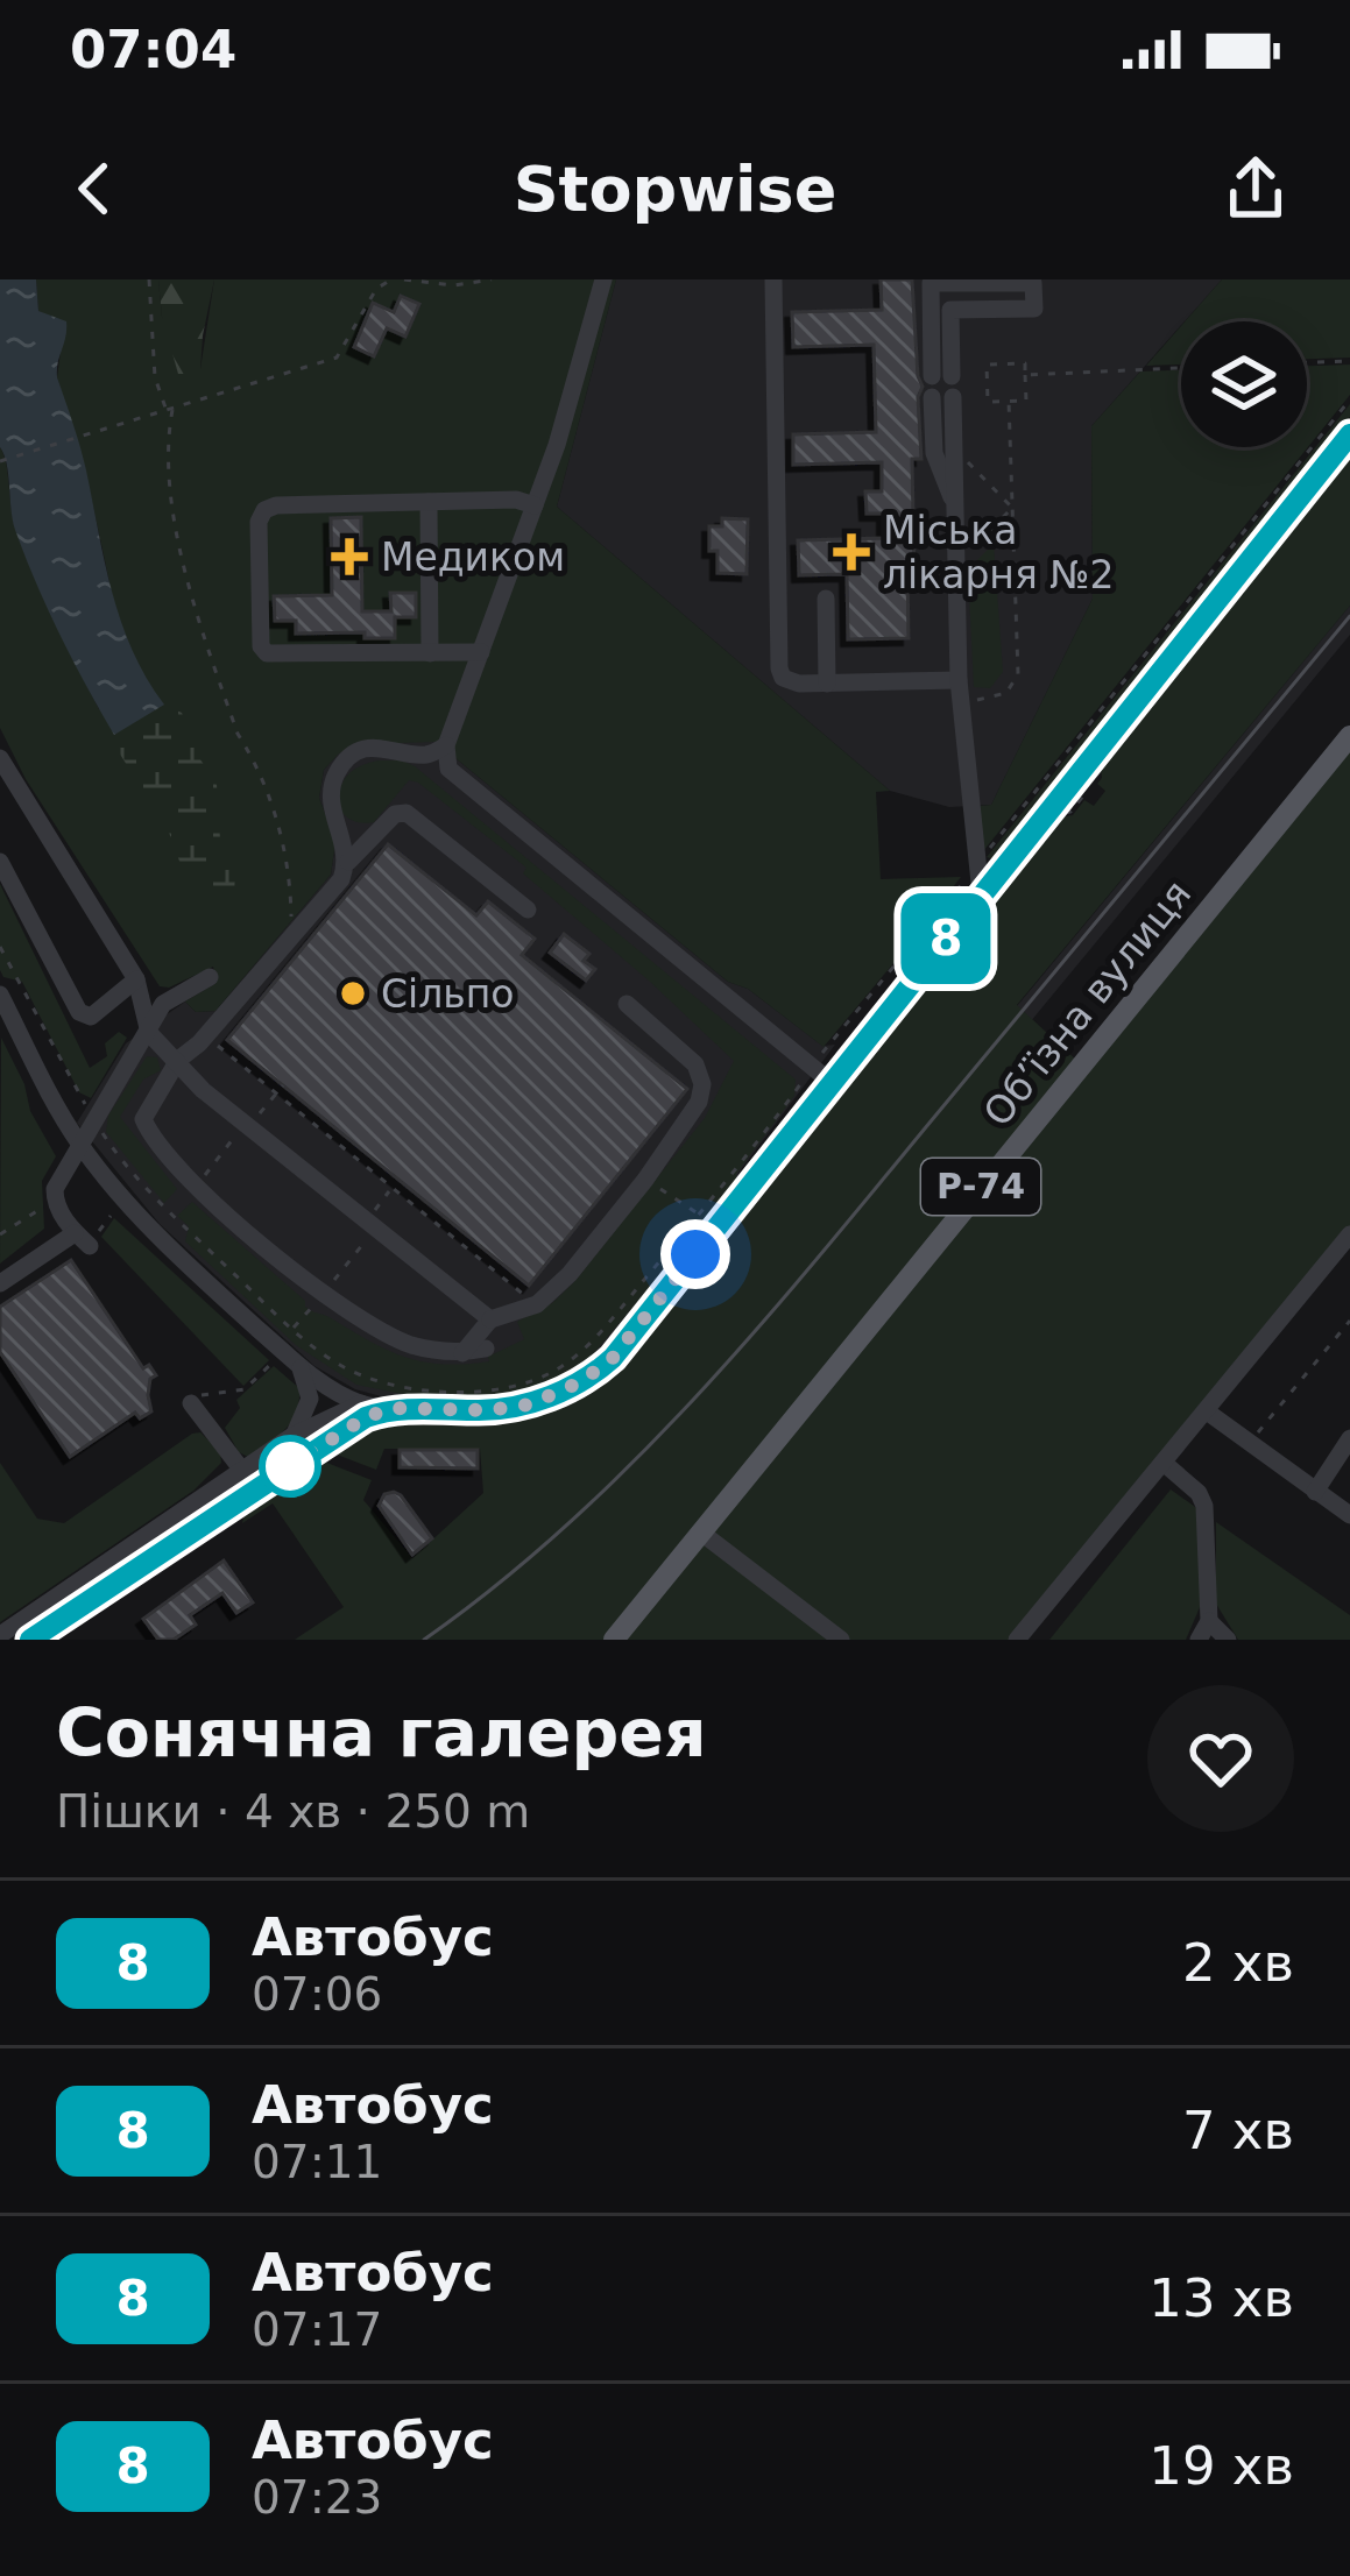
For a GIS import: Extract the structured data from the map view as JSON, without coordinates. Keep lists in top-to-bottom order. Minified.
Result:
{"streets":{"main road":["Обʼїзна вулиця","Р-74"]},"places":{"health":["Міська лікарня №2","Медиком"],"other":["Сільпо"]},"lines":["bus line 8"],"page":{"status":"07:04","header":"Stopwise","on_map":"8","heading":["Сонячна галерея","Пішки · 4 хв · 250 m"],"list":[{"mark":"8","name":"Автобус","note":"07:06","value":"2 хв"},{"mark":"8","name":"Автобус","note":"07:11","value":"7 хв"},{"mark":"8","name":"Автобус","note":"07:17","value":"13 хв"},{"mark":"8","name":"Автобус","note":"07:23","value":"19 хв"}]}}
